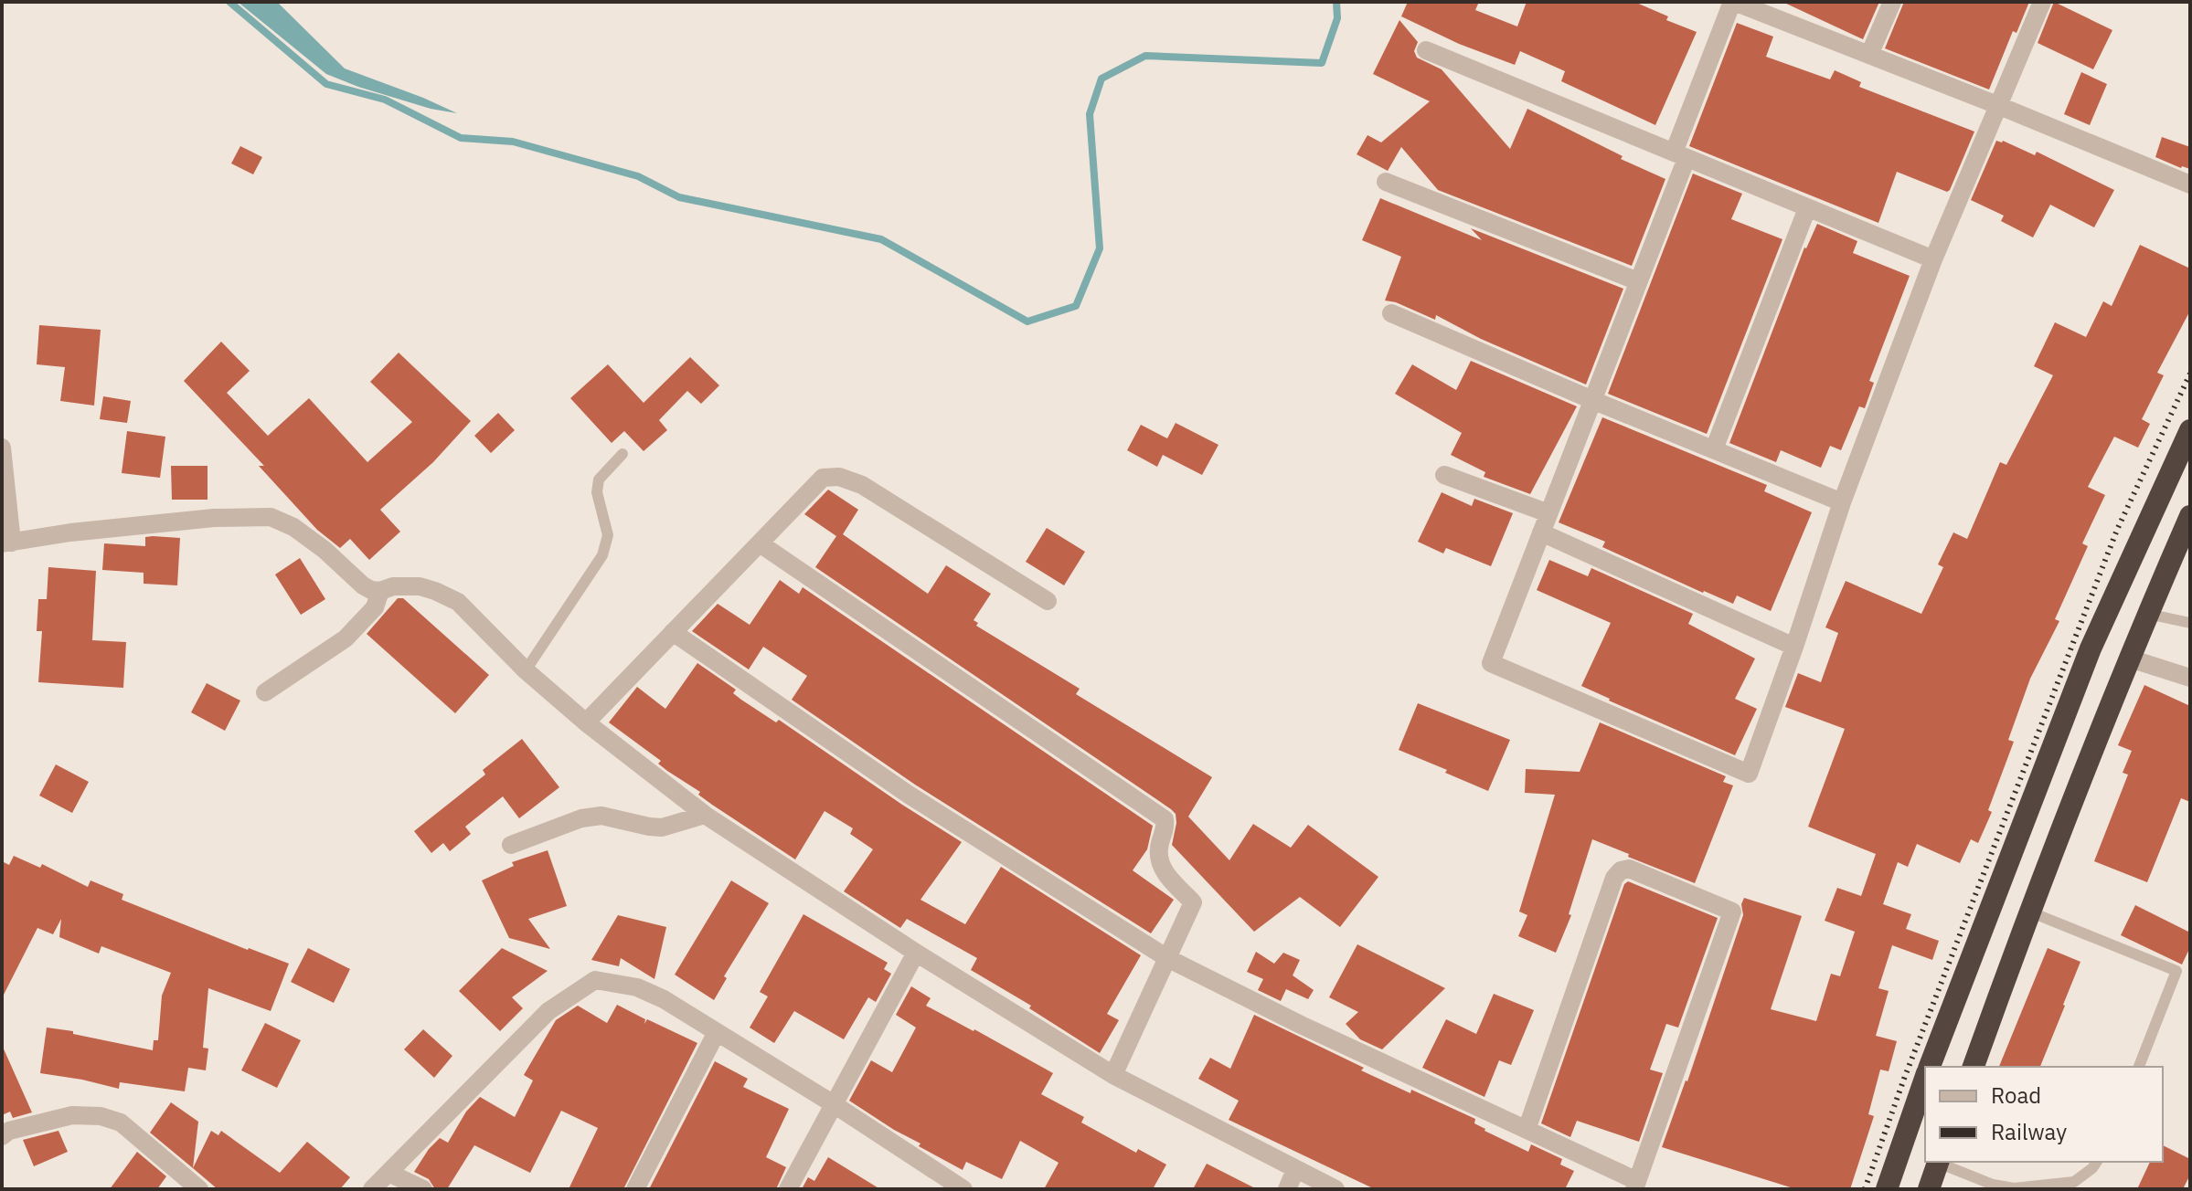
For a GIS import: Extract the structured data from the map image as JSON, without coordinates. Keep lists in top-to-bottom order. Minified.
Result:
{"legend":["Road","Railway"]}
